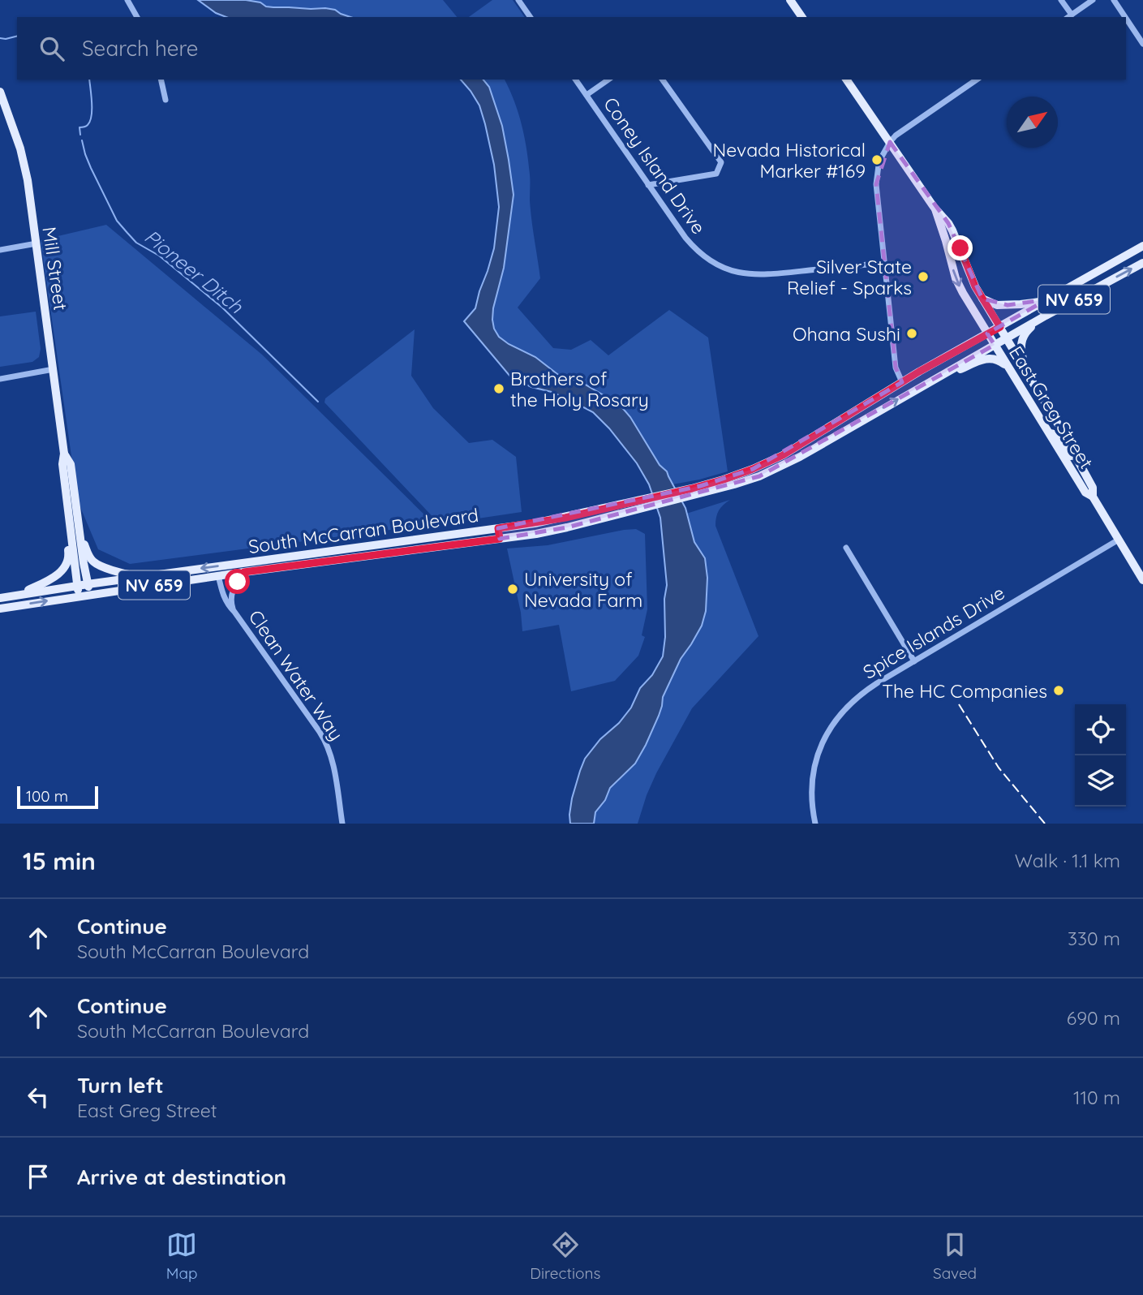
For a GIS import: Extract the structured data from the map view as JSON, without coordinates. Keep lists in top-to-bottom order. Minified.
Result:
{"streets":{"main road":["Mill Street","NV 659","East Greg Street","South McCarran Boulevard"],"street":["Coney Island Drive","Spice Islands Drive","Clean Water Way"]},"crossings":[["Mill Street","South McCarran Boulevard"],["East Greg Street","South McCarran Boulevard"],["East Greg Street","Spice Islands Drive"],["South McCarran Boulevard","Clean Water Way"]],"water":["Pioneer Ditch"],"places":["Nevada Historical Marker #169","Silver State Relief - Sparks","Ohana Sushi","Brothers of the Holy Rosary","University of Nevada Farm","The HC Companies"],"scale_bar":"100 m","north":"top right","page":{"search":"Search here","scale":"100 m","heading":["15 min","Walk · 1.1 km"],"list":[["Continue","South McCarran Boulevard","330 m"],["Continue","South McCarran Boulevard","690 m"],["Turn left","East Greg Street","110 m"],"Arrive at destination"],"nav":["Map","Directions","Saved"]}}
